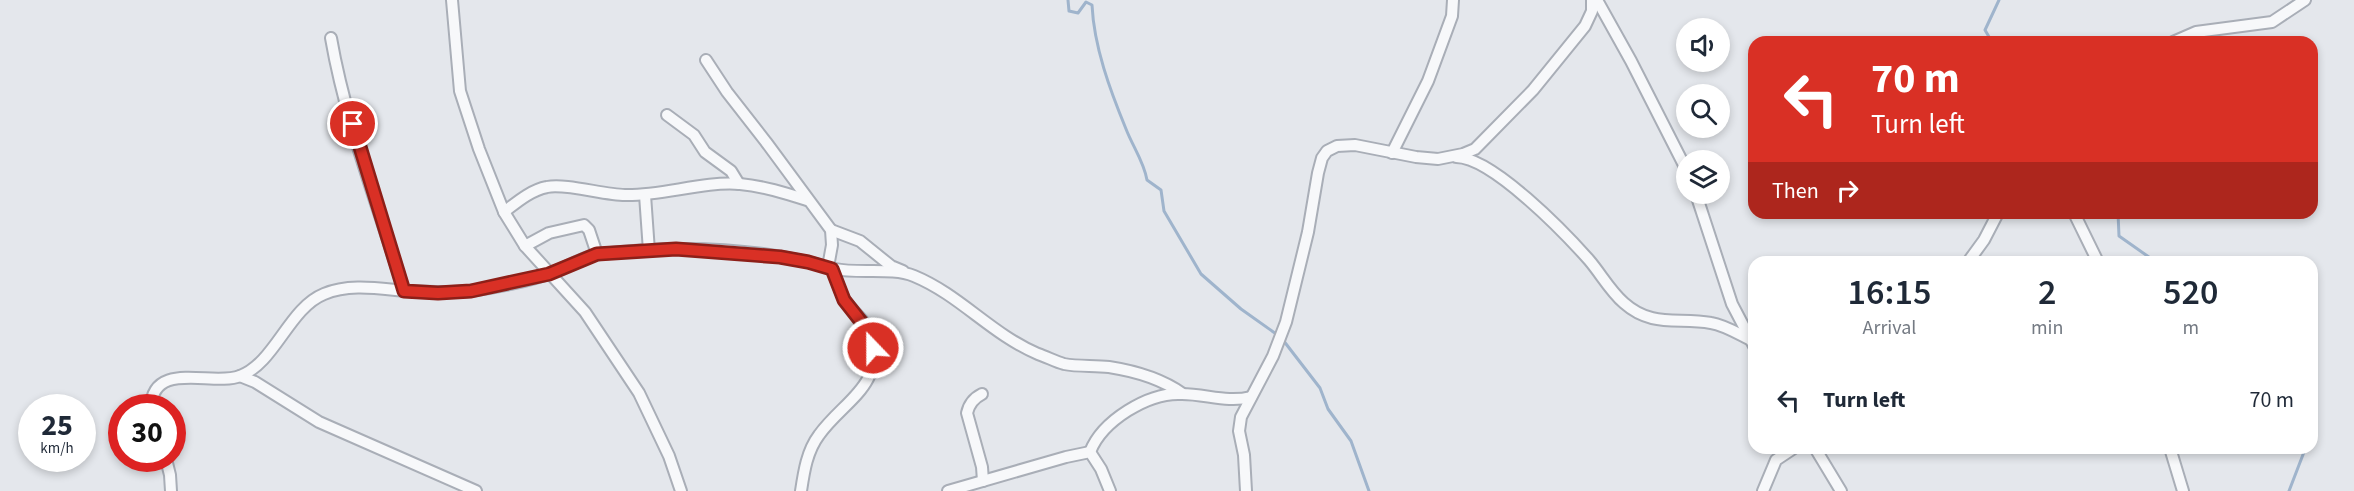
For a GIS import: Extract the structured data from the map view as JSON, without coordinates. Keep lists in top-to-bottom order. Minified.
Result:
{"page":{"turn":["70 m","Turn left"],"then":"Then","eta":["16:15","Arrival","2","min","520","m"],"list":[{"name":"Turn left","value":"70 m"}],"speed":"25 km/h","limit":"30"}}
